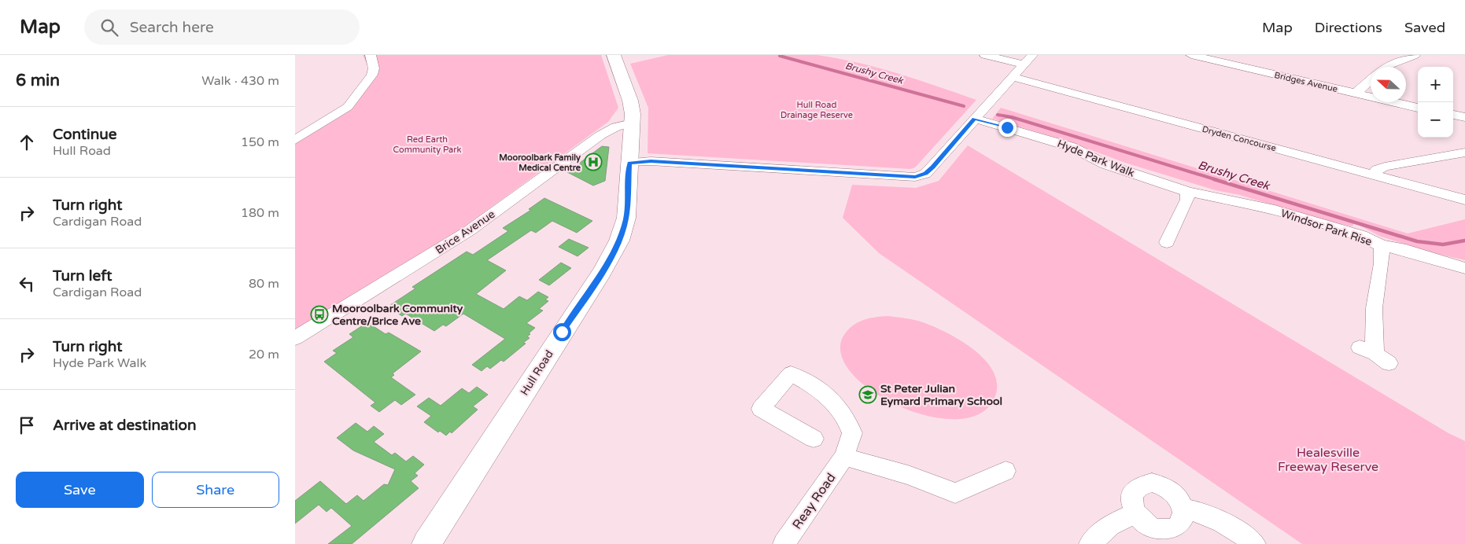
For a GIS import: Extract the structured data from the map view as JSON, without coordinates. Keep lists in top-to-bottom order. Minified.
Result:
{"streets":{"main road":["Hull Road"],"street":["Bridges Avenue","Dryden Concourse","Hyde Park Walk","Windsor Park Rise","Brice Avenue","Reay Road"]},"crossings":[["Hyde Park Walk","Windsor Park Rise"],["Brice Avenue","Hull Road"]],"water":["Brushy Creek"],"parks":["Hull Road Drainage Reserve","Red Earth Community Park","Healesville Freeway Reserve"],"places":{"hospital":["Mooroolbark Family Medical Centre"],"bus stop":["Mooroolbark Community Centre/Brice Ave"],"school or university":["St Peter Julian Eymard Primary School"]},"north":"left","page":{"header":"Map","search":"Search here","nav":["Map","Directions","Saved"],"heading":["6 min","Walk · 430 m"],"map_buttons":["+","−"],"list":[["Continue","Hull Road","150 m"],["Turn right","Cardigan Road","180 m"],["Turn left","Cardigan Road","80 m"],["Turn right","Hyde Park Walk","20 m"],"Arrive at destination"],"buttons":["Save","Share"]}}
